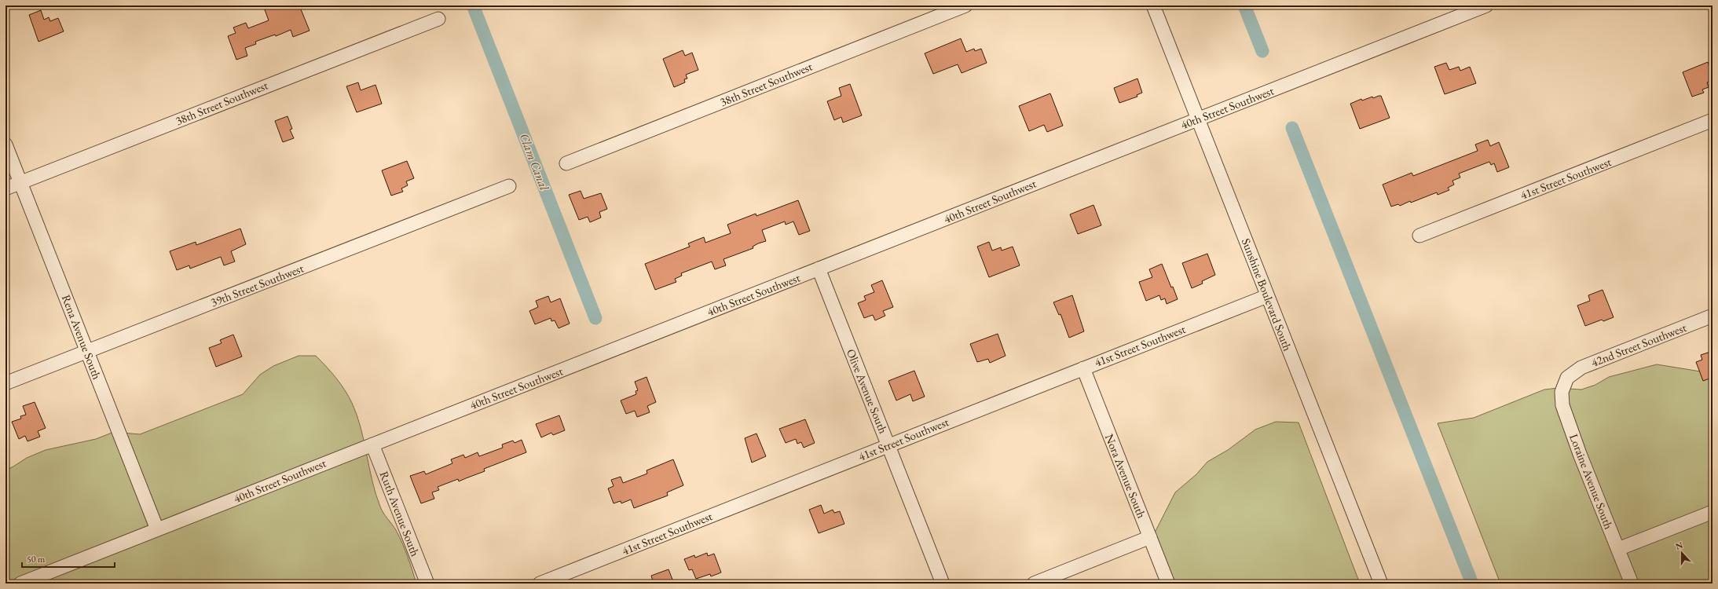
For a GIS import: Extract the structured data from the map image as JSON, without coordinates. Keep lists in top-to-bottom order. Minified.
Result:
{"streets":{"street":["38th Street Southwest","40th Street Southwest","41st Street Southwest","39th Street Southwest","Sunshine Boulevard South","Rena Avenue South","42nd Street Southwest","Olive Avenue South","Nora Avenue South","Loraine Avenue South","Ruth Avenue South"]},"crossings":[["38th Street Southwest","Rena Avenue South"],["40th Street Southwest","Sunshine Boulevard South"],["40th Street Southwest","Rena Avenue South"],["40th Street Southwest","Olive Avenue South"],["40th Street Southwest","Ruth Avenue South"],["41st Street Southwest","Sunshine Boulevard South"],["41st Street Southwest","Olive Avenue South"],["41st Street Southwest","Nora Avenue South"],["39th Street Southwest","Rena Avenue South"],["42nd Street Southwest","Loraine Avenue South"]],"water":["Clam Canal"],"scale_bar":"50 m","north":"top"}
